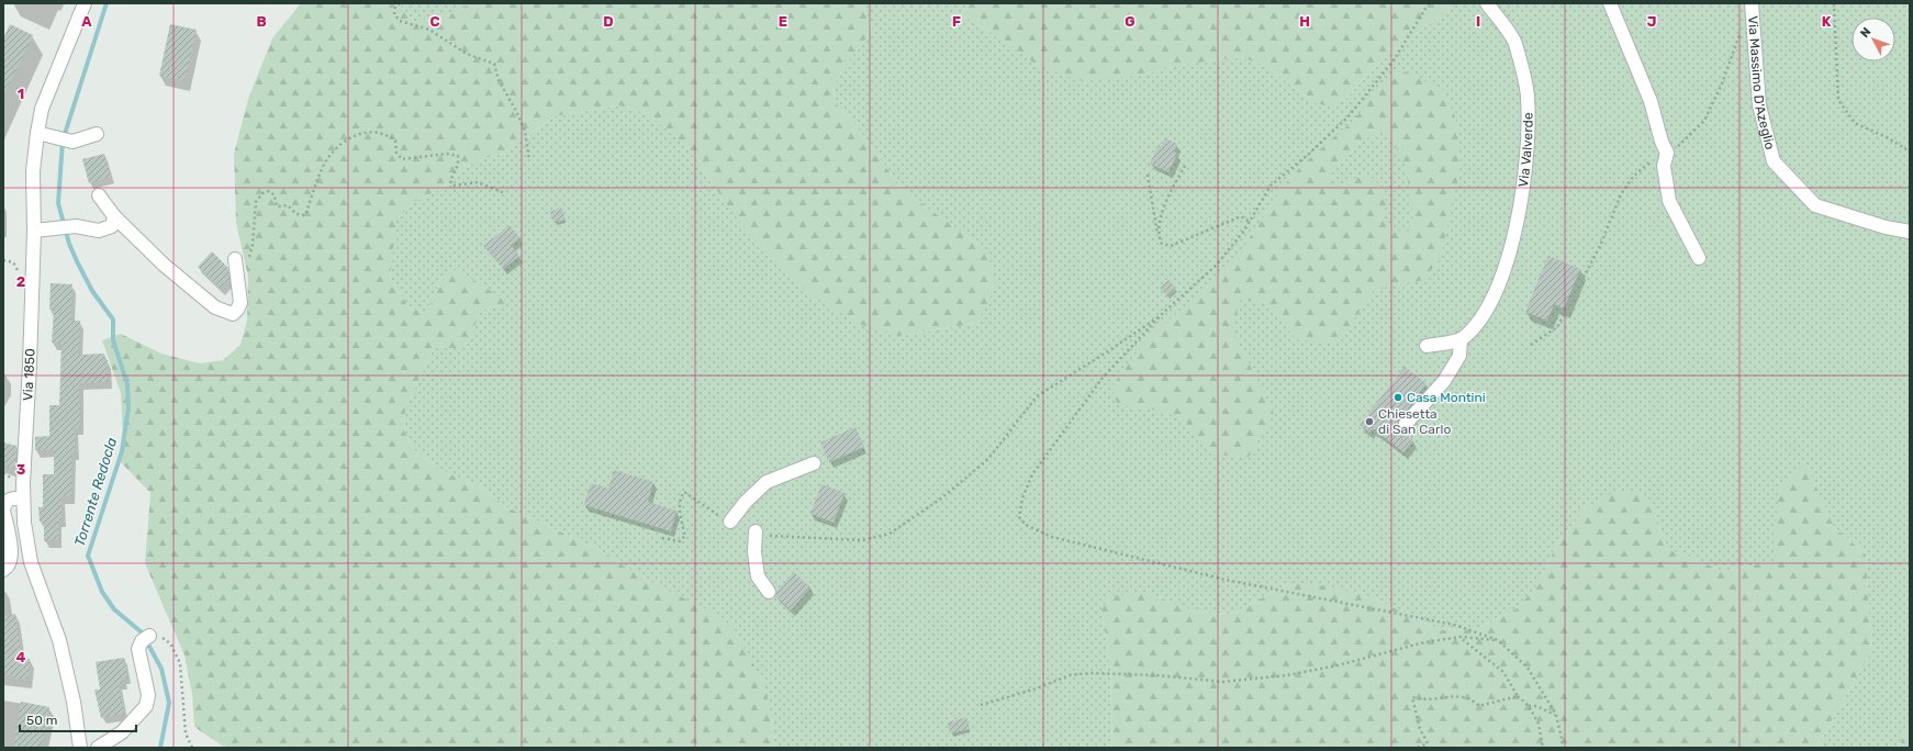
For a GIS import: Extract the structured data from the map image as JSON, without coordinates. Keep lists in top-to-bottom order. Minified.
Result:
{"streets":{"street":["Via Massimo D'Azeglio","Via Valverde","Via 1850"]},"water":["Torrente Redocla"],"places":["Casa Montini","Chiesetta di San Carlo"],"scale_bar":"50 m","north":"top left","grid":{"columns":["A","B","C","D","E","F","G","H","I","J","K"],"rows":["1","2","3","4"]}}
